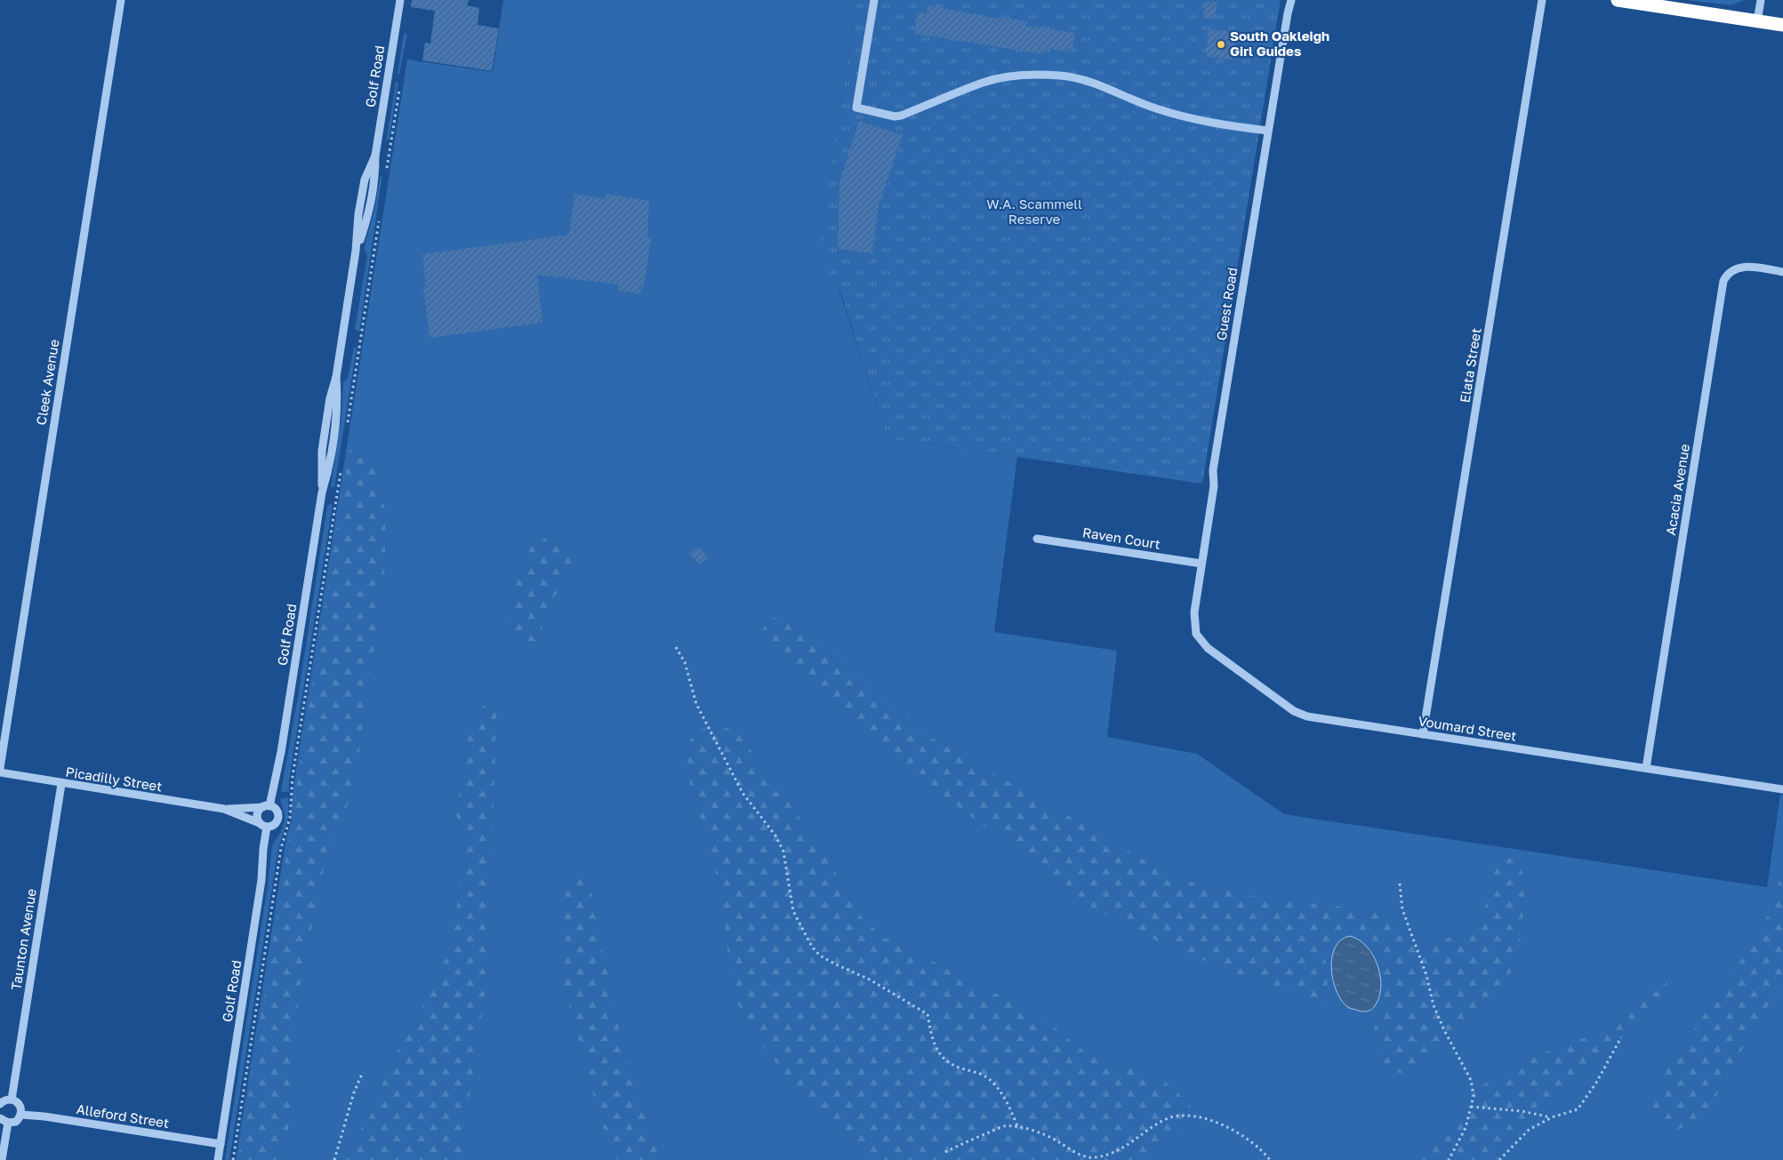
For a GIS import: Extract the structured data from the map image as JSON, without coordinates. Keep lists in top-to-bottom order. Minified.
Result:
{"streets":{"street":["Golf Road","Guest Road","Elata Street","Cleek Avenue","Acacia Avenue","Raven Court","Voumard Street","Picadilly Street","Taunton Avenue","Alleford Street"]},"crossings":[["Golf Road","Picadilly Street"],["Golf Road","Alleford Street"],["Guest Road","Raven Court"],["Guest Road","Voumard Street"],["Elata Street","Voumard Street"],["Acacia Avenue","Voumard Street"],["Picadilly Street","Taunton Avenue"]],"parks":["W.A. Scammell Reserve"],"places":["South Oakleigh Girl Guides"]}
